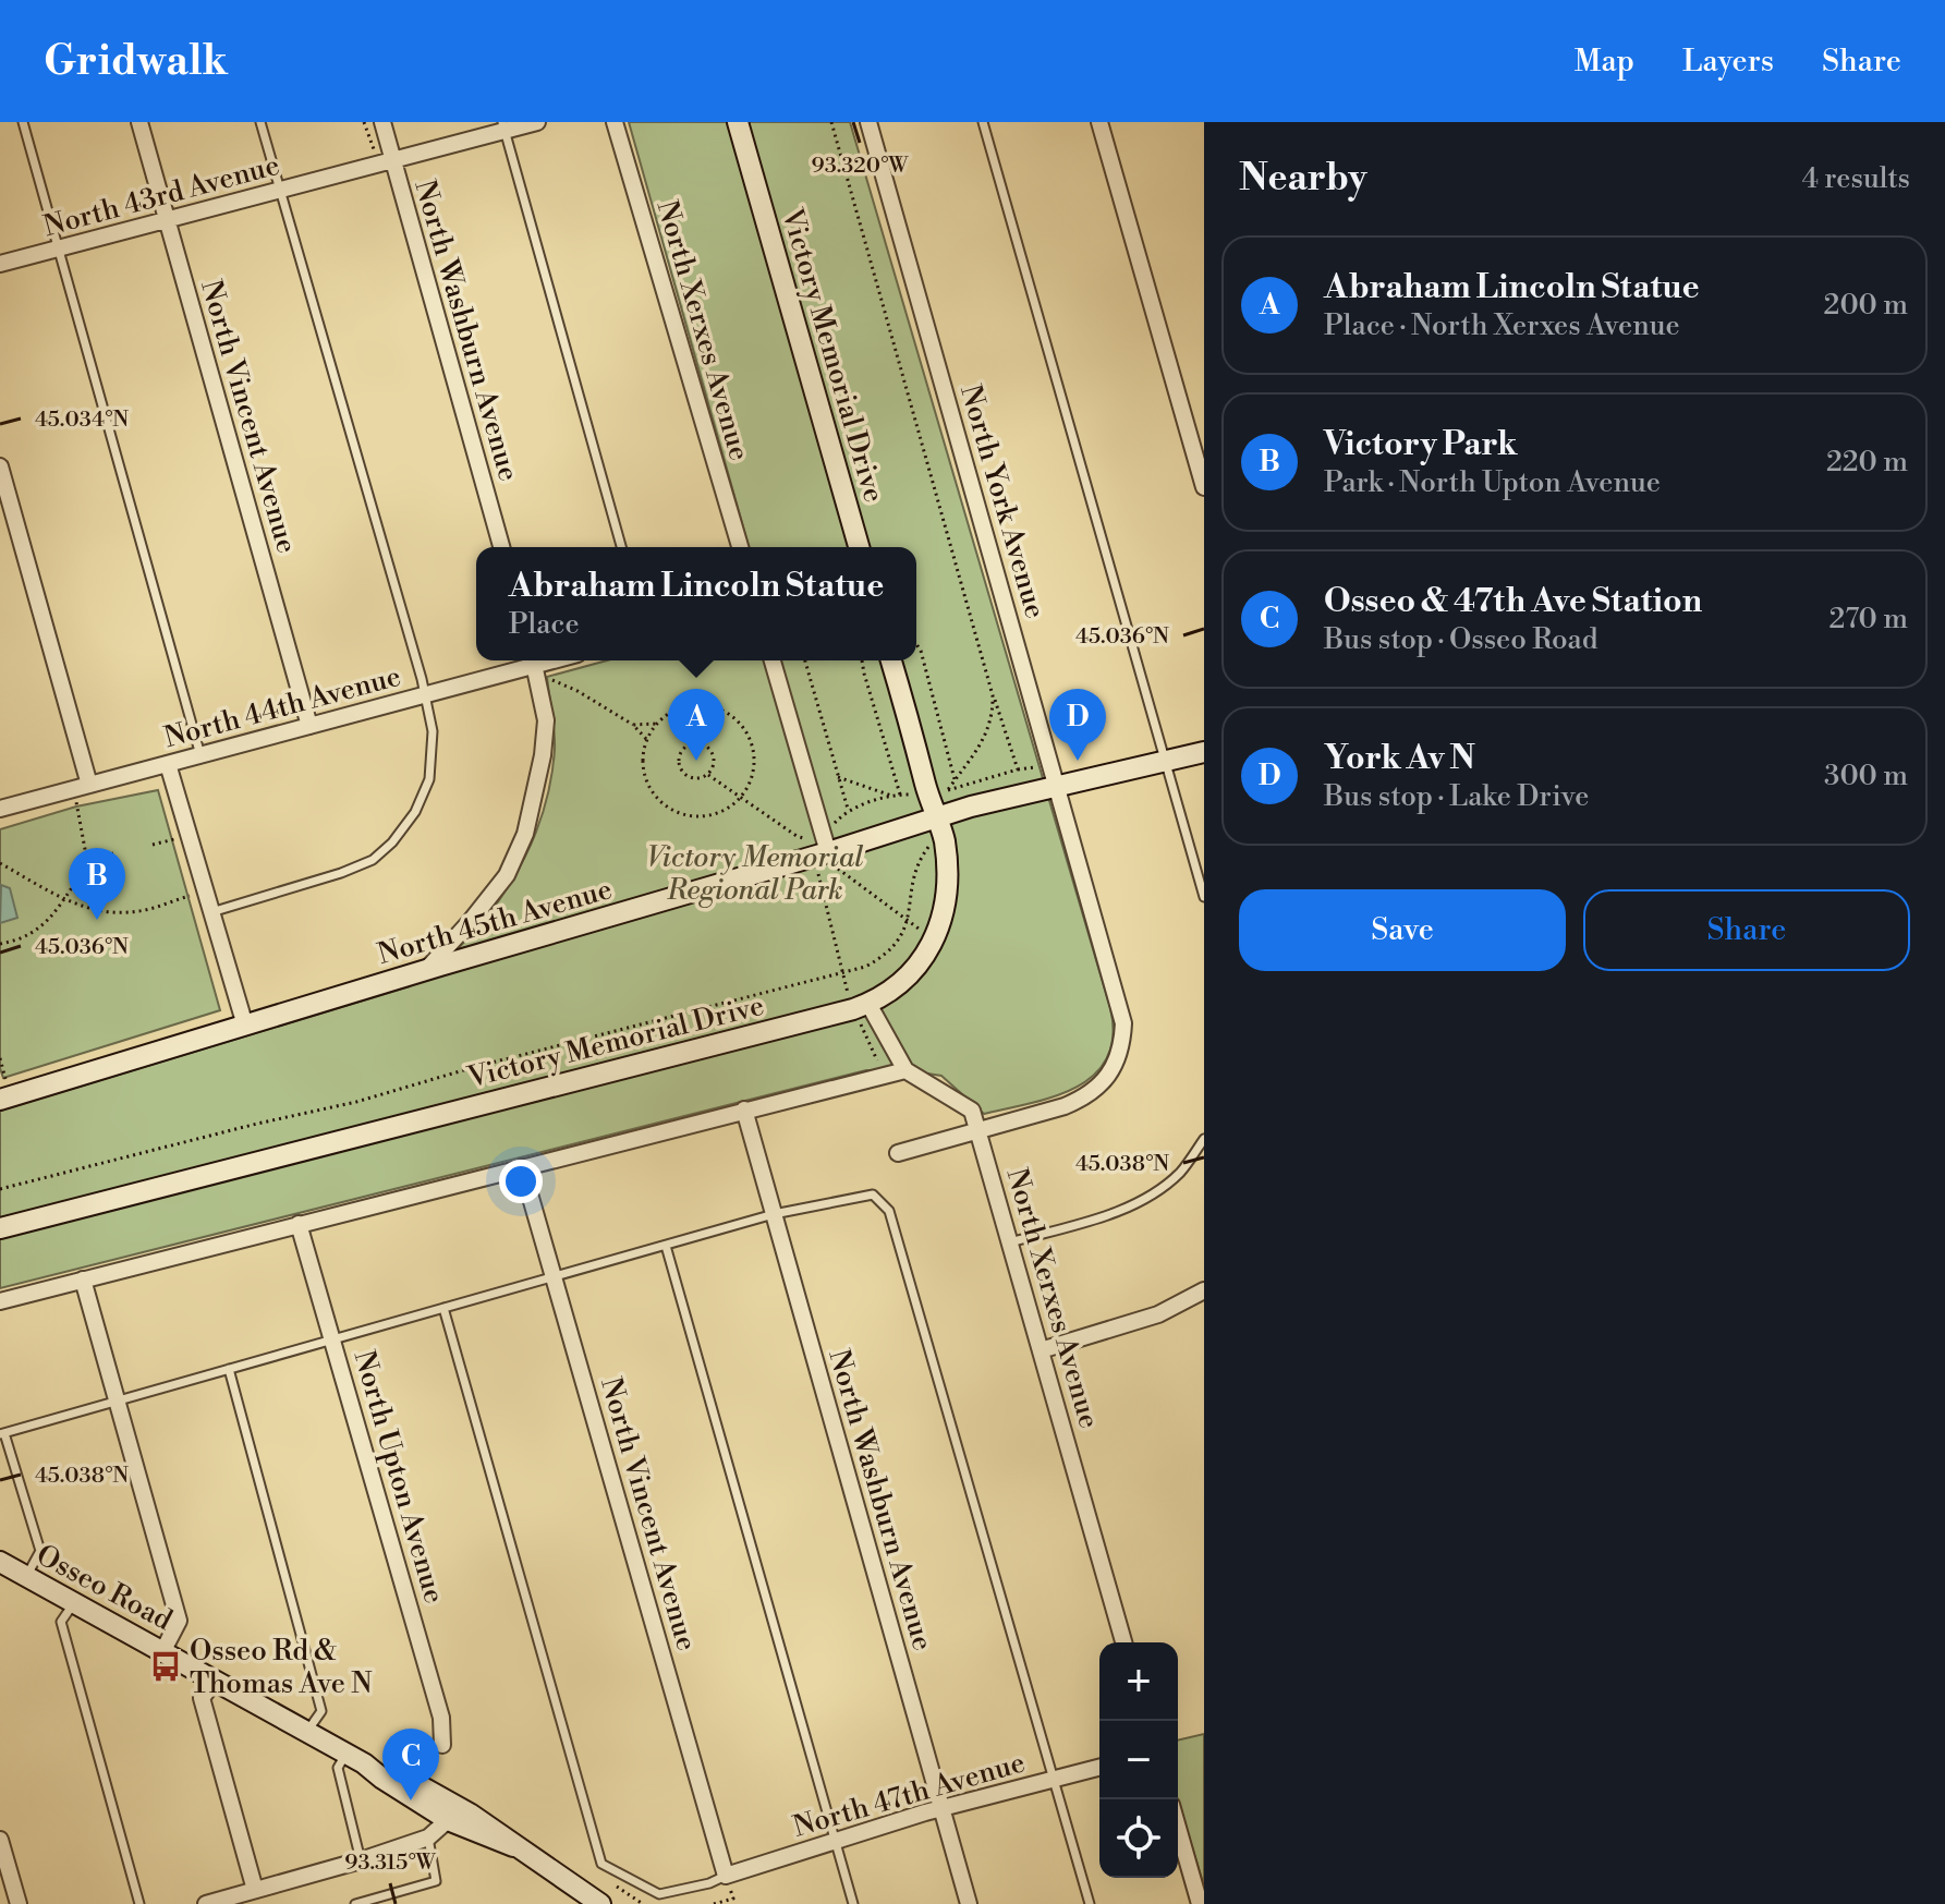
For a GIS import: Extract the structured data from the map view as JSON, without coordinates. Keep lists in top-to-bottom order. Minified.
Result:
{"streets":{"street":["North 43rd Avenue","North Washburn Avenue","North Xerxes Avenue","Victory Memorial Drive","North Vincent Avenue","North York Avenue","North 44th Avenue","North 45th Avenue","North Upton Avenue","Osseo Road","North 47th Avenue"]},"crossings":[["North 43rd Avenue","North Washburn Avenue"],["North 43rd Avenue","North Vincent Avenue"],["North Washburn Avenue","North 47th Avenue"],["North Xerxes Avenue","Victory Memorial Drive"],["North Xerxes Avenue","North York Avenue"],["Victory Memorial Drive","North 45th Avenue"],["North Vincent Avenue","North 44th Avenue"],["North Vincent Avenue","North 47th Avenue"],["North York Avenue","North 45th Avenue"]],"parks":["Victory Memorial Regional Park"],"places":{"bus stop":["Osseo Rd & Thomas Ave N"]},"page":{"header":"Gridwalk","nav":["Map","Layers","Share"],"heading":["Nearby","4 results"],"list":[{"mark":"A","name":"Abraham Lincoln Statue","note":"Place · North Xerxes Avenue","value":"200 m"},{"mark":"B","name":"Victory Park","note":"Park · North Upton Avenue","value":"220 m"},{"mark":"C","name":"Osseo & 47th Ave Station","note":"Bus stop · Osseo Road","value":"270 m"},{"mark":"D","name":"York Av N","note":"Bus stop · Lake Drive","value":"300 m"}],"popup":["Abraham Lincoln Statue","Place"],"pins":["A","D","B","C"],"buttons":["Save","Share"],"map_buttons":["+","−"]},"coordinates":["93.320°W","45.034°N","45.036°N","45.038°N","93.315°W"]}
